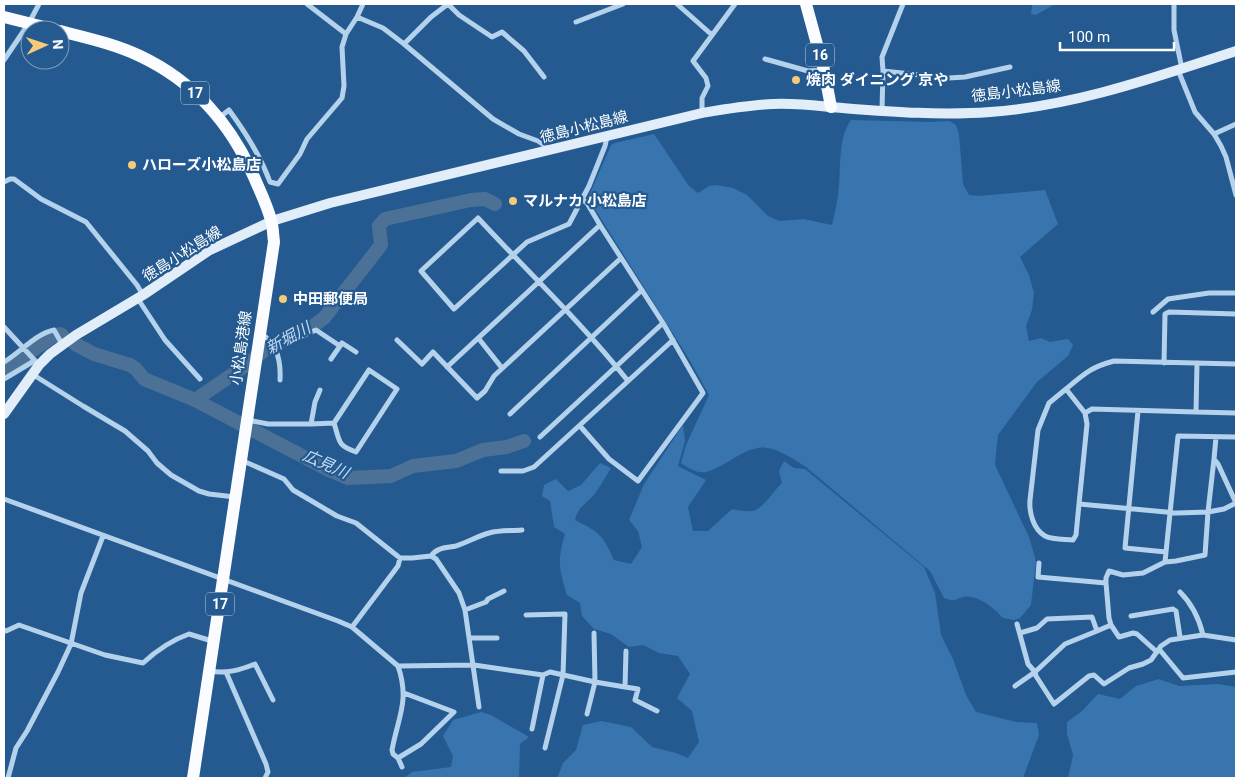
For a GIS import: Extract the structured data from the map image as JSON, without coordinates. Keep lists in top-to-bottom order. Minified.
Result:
{"streets":{"main road":["16","徳島小松島線","17","小松島港線"]},"crossings":[["16","徳島小松島線"],["徳島小松島線","小松島港線"]],"water":["新堀川","広見川"],"places":["焼肉 ダイニング 京や","ハローズ小松島店","マルナカ 小松島店","中田郵便局"],"scale_bar":"100 m","north":"right"}
